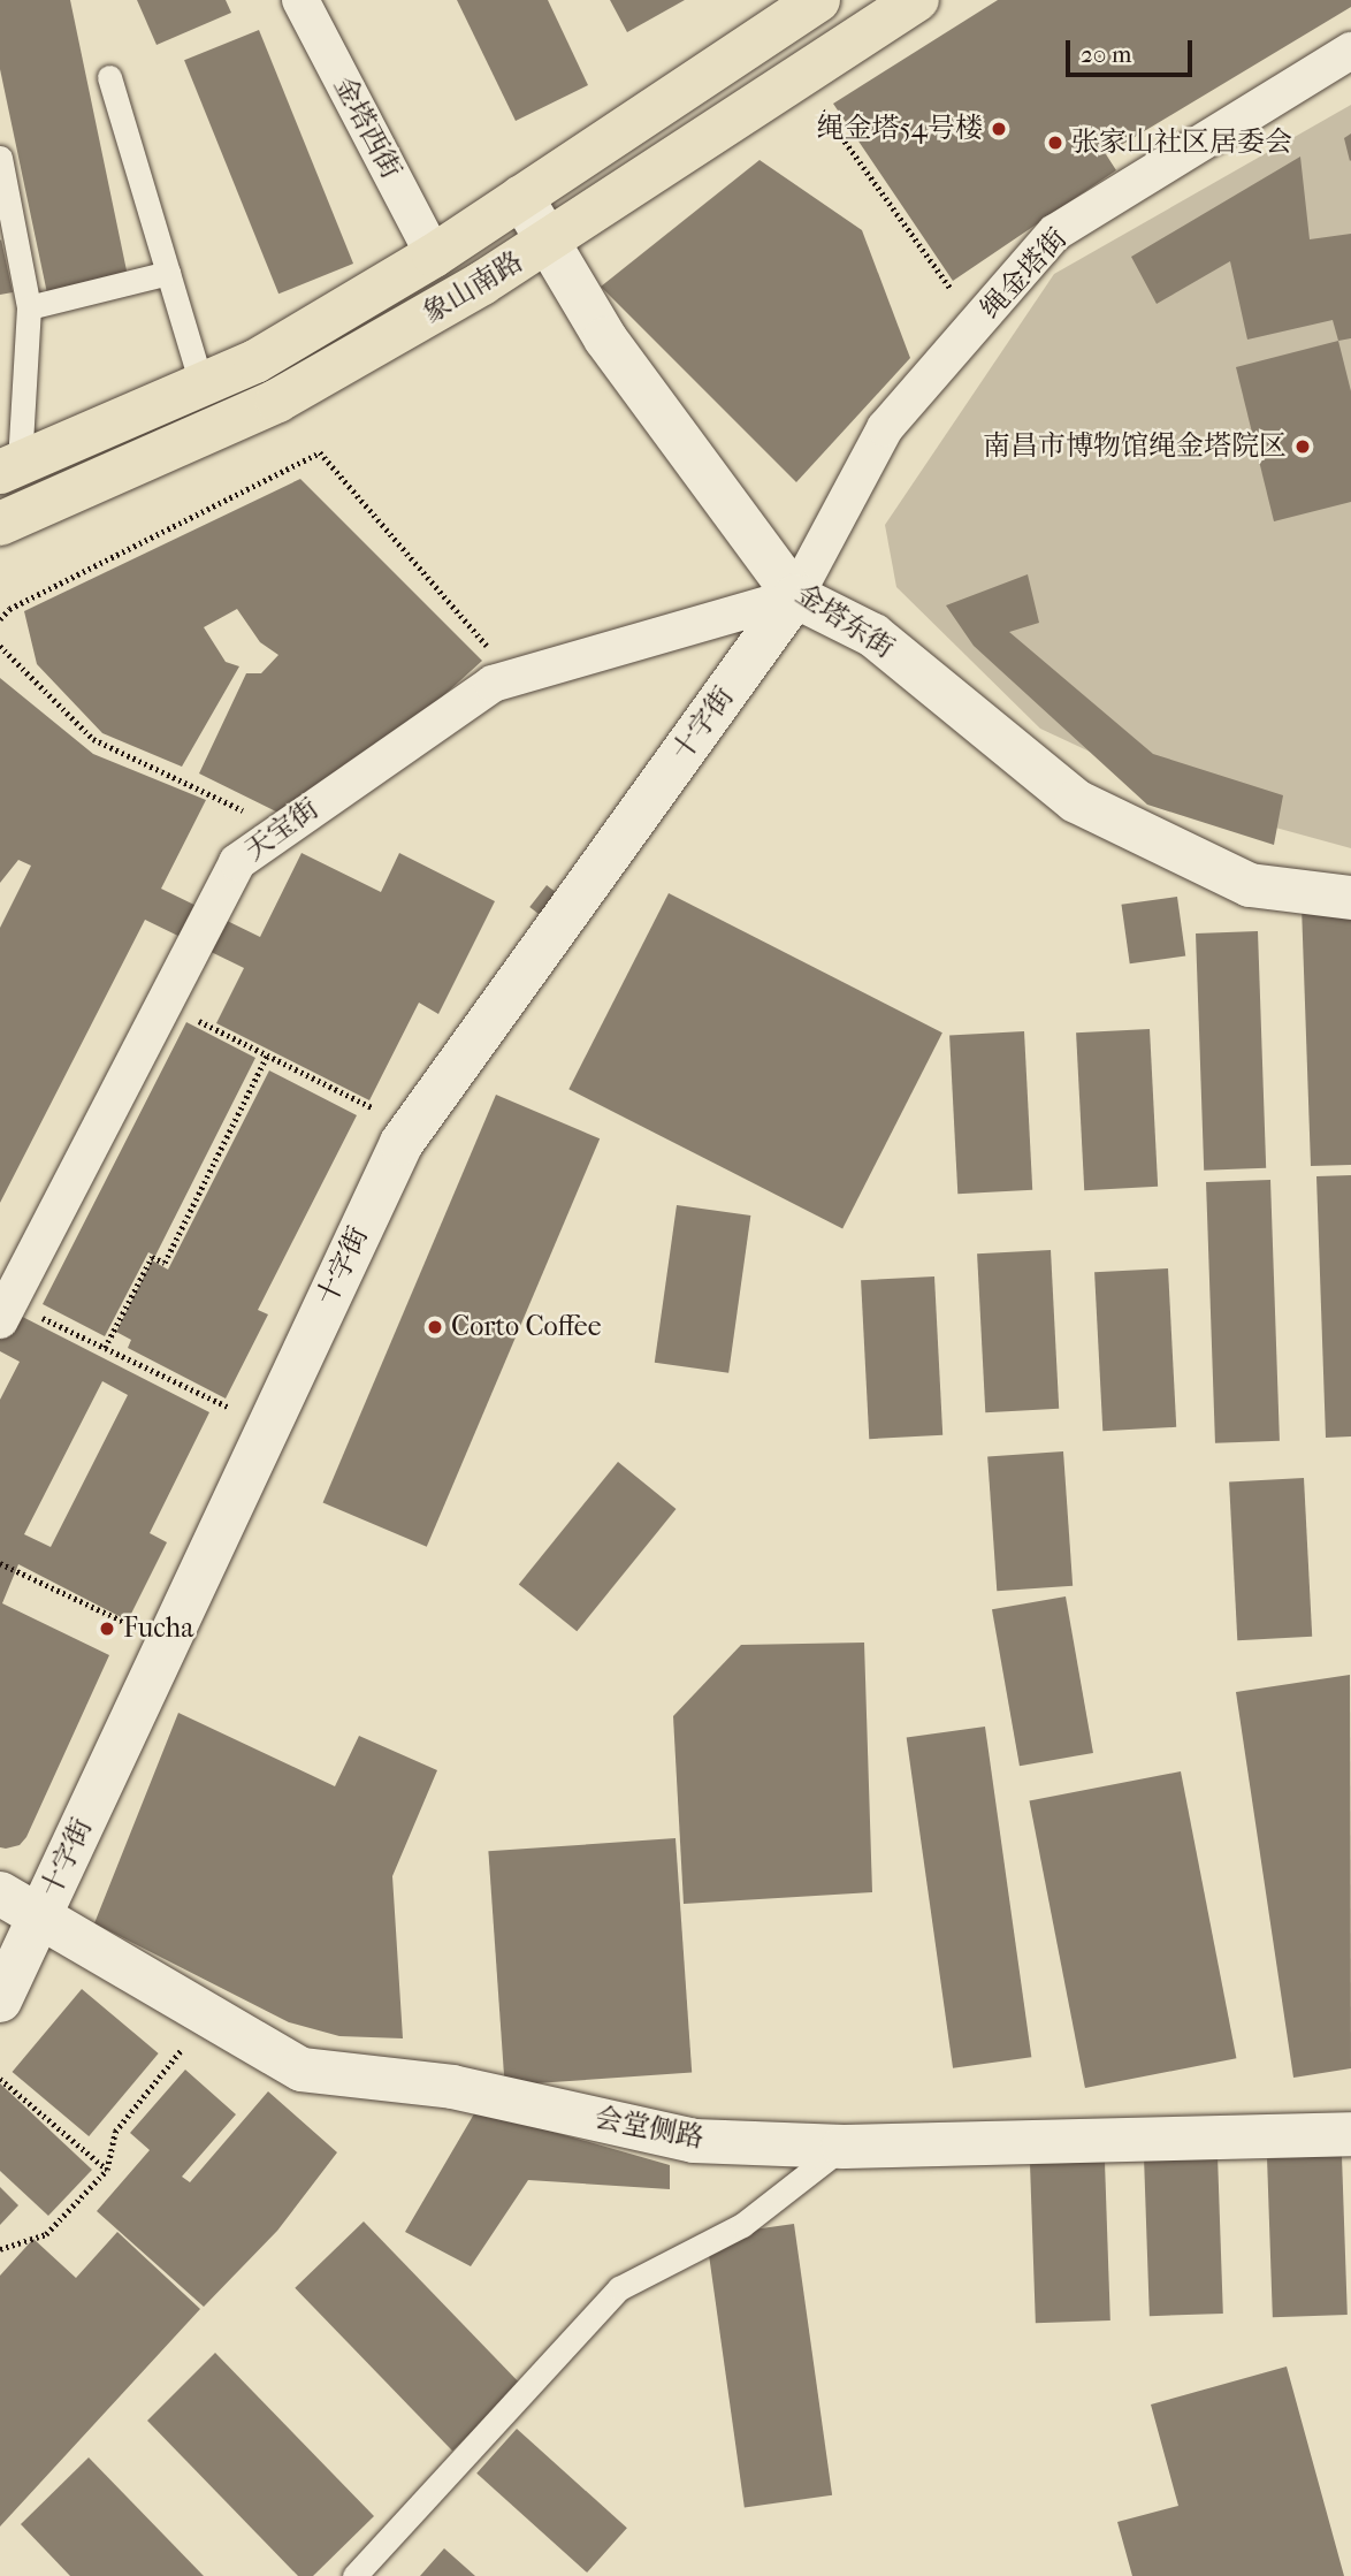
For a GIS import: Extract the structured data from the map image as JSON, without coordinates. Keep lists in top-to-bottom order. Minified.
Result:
{"streets":{"main road":["象山南路"],"street":["金塔西街","绳金塔街","金塔东街","十字街","天宝街","会堂侧路"]},"crossings":[["金塔西街","象山南路"],["绳金塔街","金塔东街"],["绳金塔街","十字街"],["绳金塔街","天宝街"],["象山南路","金塔东街"],["金塔东街","十字街"],["金塔东街","天宝街"],["十字街","天宝街"],["十字街","会堂侧路"]],"places":["绳金塔54号楼","张家山社区居委会","南昌市博物馆绳金塔院区","Corto Coffee","Fucha"],"scale_bar":"20 m"}
